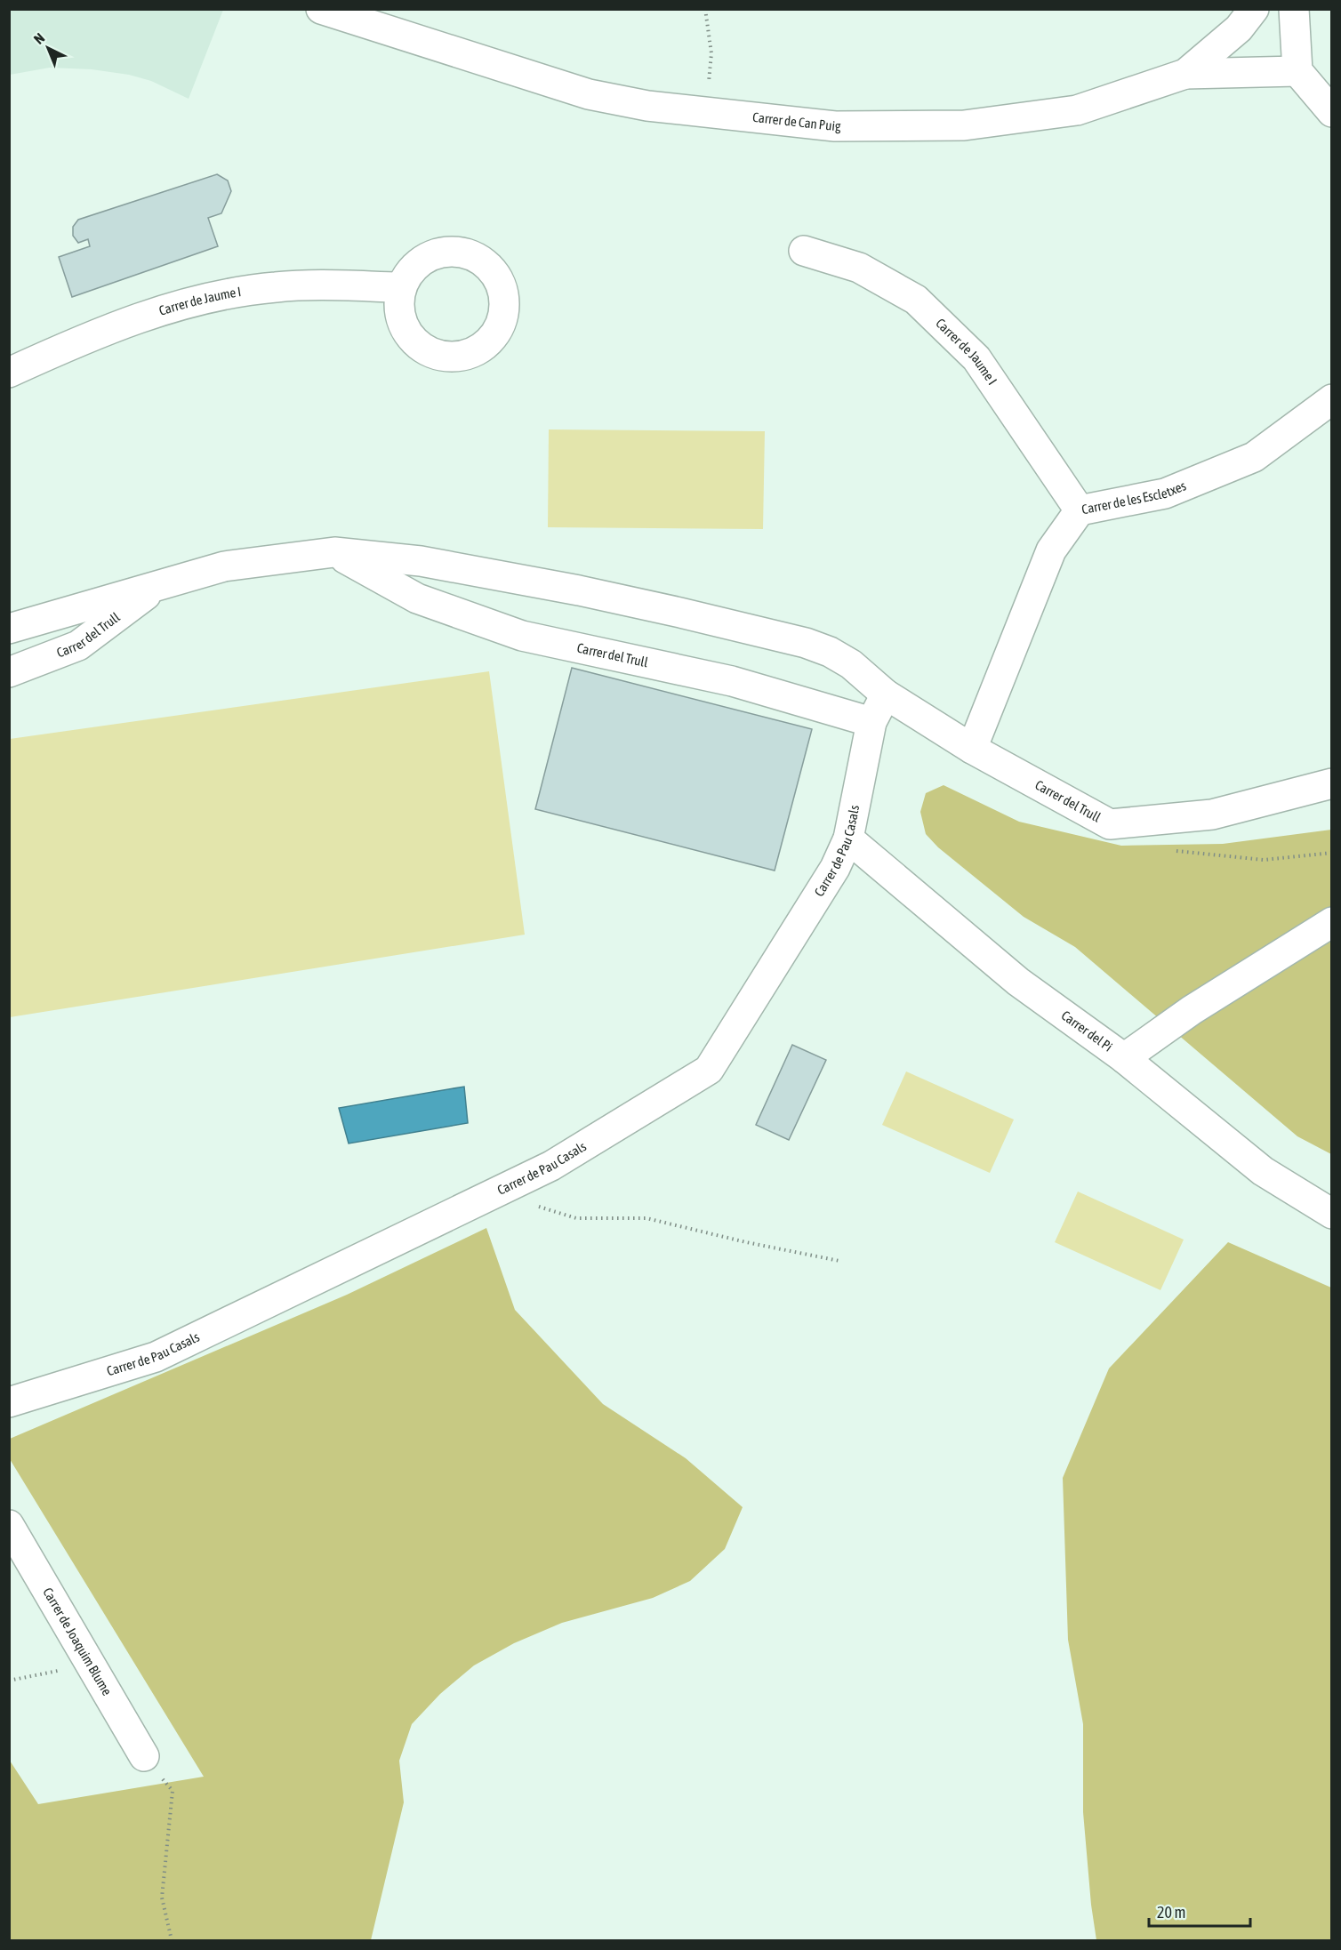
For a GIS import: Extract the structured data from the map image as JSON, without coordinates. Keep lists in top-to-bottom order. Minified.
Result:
{"streets":{"street":["Carrer de Can Puig","Carrer de Jaume I","Carrer de les Escletxes","Carrer del Trull","Carrer de Pau Casals","Carrer del Pi","Carrer de Joaquim Blume"]},"crossings":[["Carrer de Jaume I","Carrer de les Escletxes"],["Carrer de les Escletxes","Carrer del Trull"],["Carrer del Trull","Carrer de Pau Casals"],["Carrer de Pau Casals","Carrer del Pi"]],"scale_bar":"20 m","north":"top left"}
